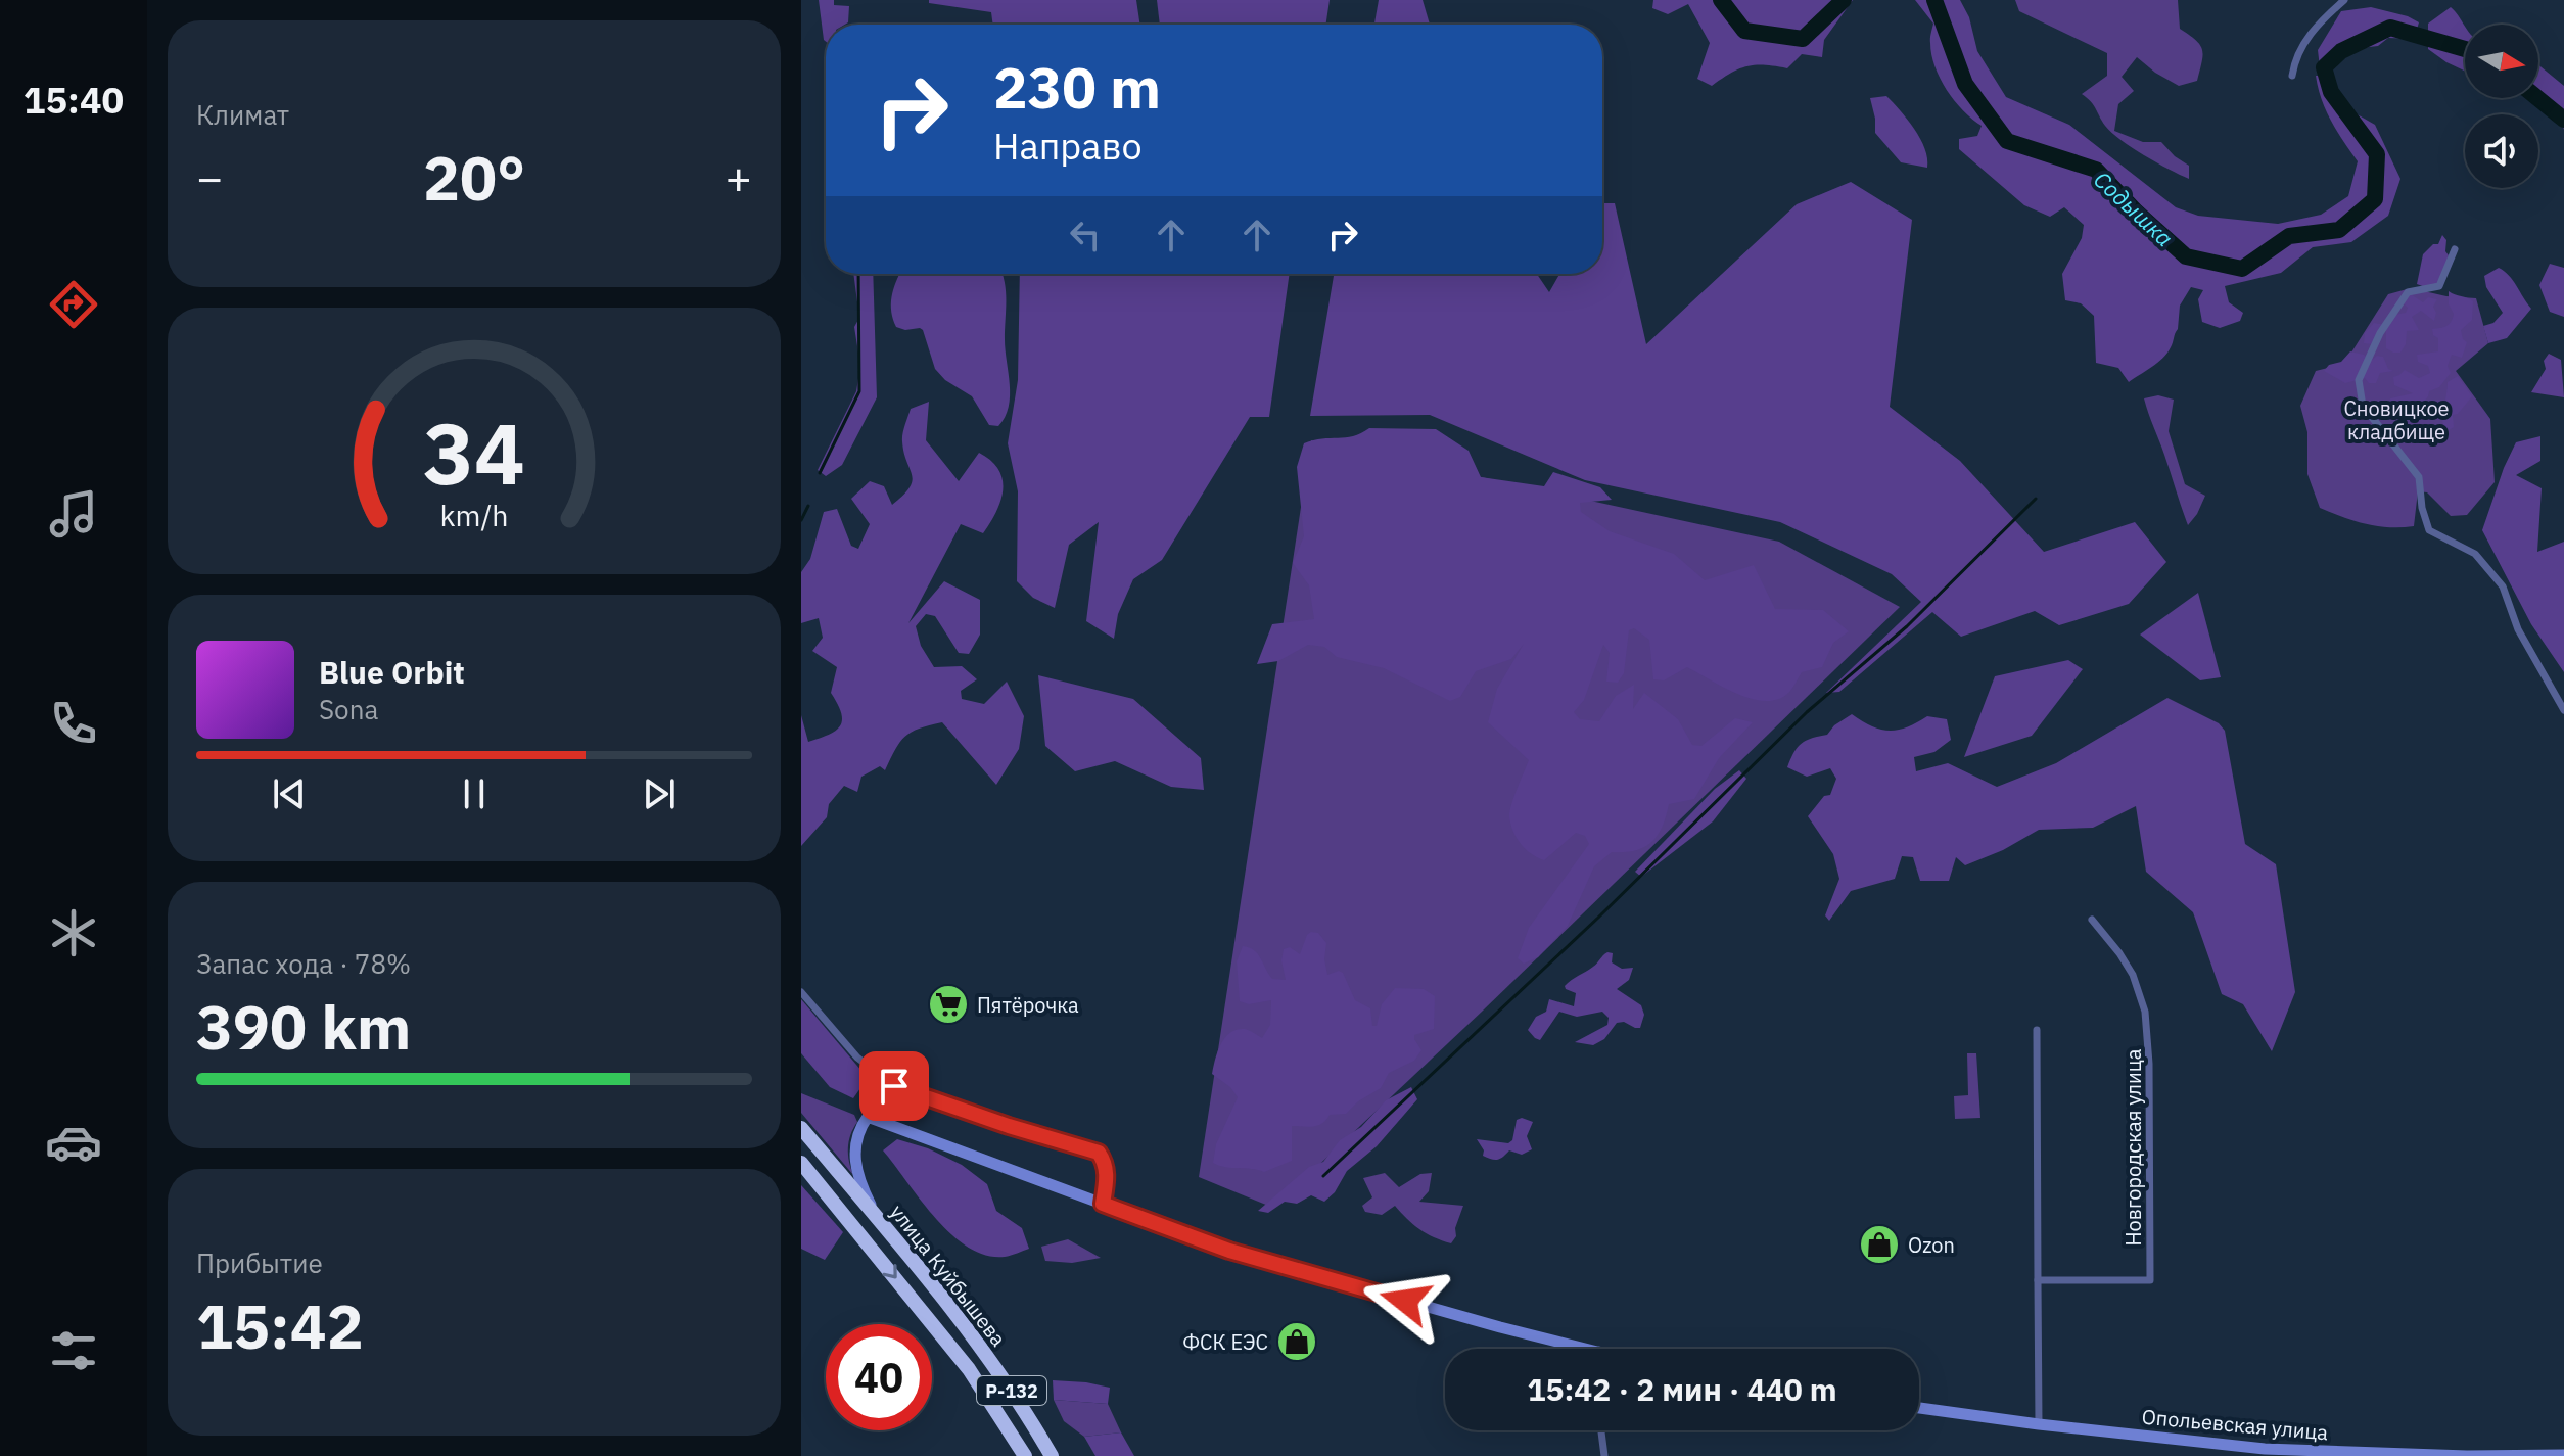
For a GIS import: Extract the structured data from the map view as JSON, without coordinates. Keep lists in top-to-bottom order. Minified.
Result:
{"streets":{"highway":["улица Куйбышева","Р-132"],"street":["Новгородская улица","Опольевская улица"]},"water":["Содышка"],"parks":["Сновицкое кладбище"],"places":{"supermarket":["Пятёрочка"],"shop":["Ozon","ФСК ЕЭС"]},"north":"right","page":{"tabs":"15:40","tile":["Климат",["Запас хода · 78%","390 km"],["Прибытие","15:42"]],"turn":["230 m","Направо"],"heat":["−","20°","+"],"song":["Blue Orbit","Sona"],"limit":"40","trip":"15:42 · 2 мин · 440 m","gauge":["34","km/h"]}}
